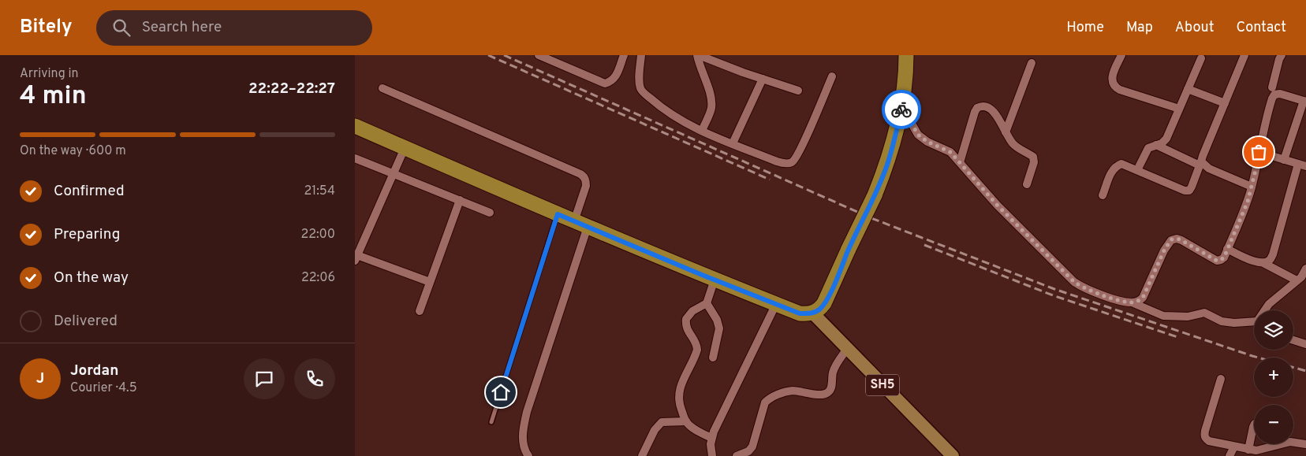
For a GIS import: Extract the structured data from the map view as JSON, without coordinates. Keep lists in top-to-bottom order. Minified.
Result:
{"streets":{"main road":["SH5"]},"page":{"header":"Bitely","search":"Search here","nav":["Home","Map","About","Contact"],"heading":["4 min","Arriving in","22:22–22:27"],"panel":["Jordan","Courier · 4.5"],"bar":"On the way · 600 m","list":[["Confirmed","21:54"],["Preparing","22:00"],["On the way","22:06"],"Delivered"],"map_buttons":["+","−"],"round":"J"}}
